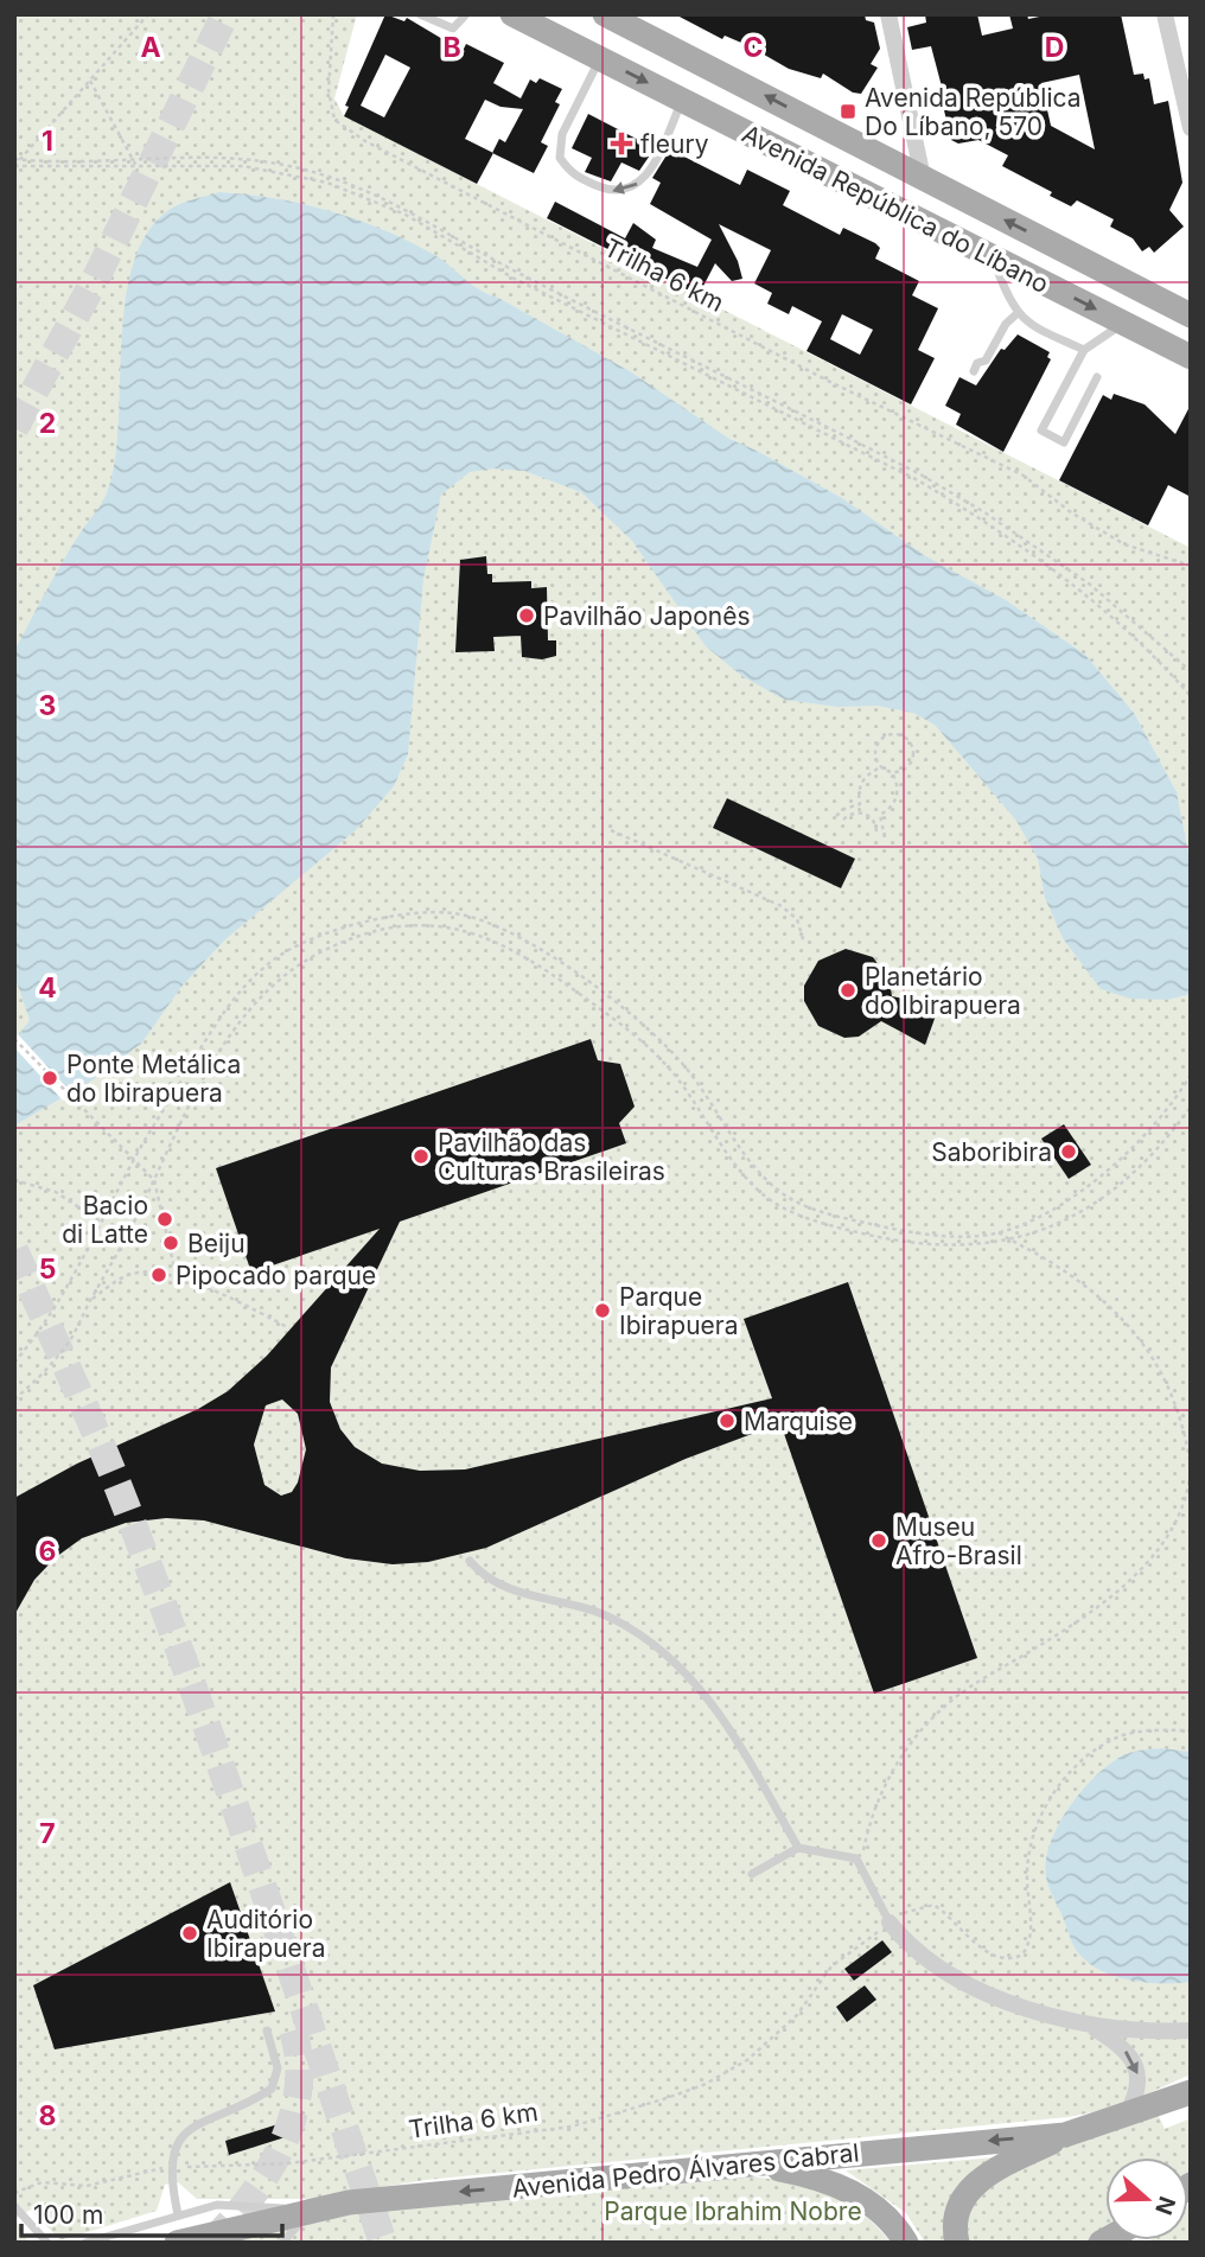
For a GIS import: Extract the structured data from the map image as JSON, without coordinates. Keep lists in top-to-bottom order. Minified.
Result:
{"streets":{"main road":["Avenida República do Líbano","Avenida Pedro Álvares Cabral"],"path":["Trilha 6 km"]},"one_way":["Avenida Pedro Álvares Cabral"],"parks":["Parque Ibrahim Nobre"],"places":{"transit":["Avenida República Do Líbano, 570"],"health":["fleury"],"other":["Pavilhão Japonês","Planetário do Ibirapuera","Ponte Metálica do Ibirapuera","Saboribira","Pavilhão das Culturas Brasileiras","Bacio di Latte","Beiju","Pipocado parque","Parque Ibirapuera","Marquise","Museu Afro-Brasil","Auditório Ibirapuera"]},"scale_bar":"100 m","north":"right","grid":{"columns":["A","B","C","D"],"rows":["1","2","3","4","5","6","7","8"]}}
